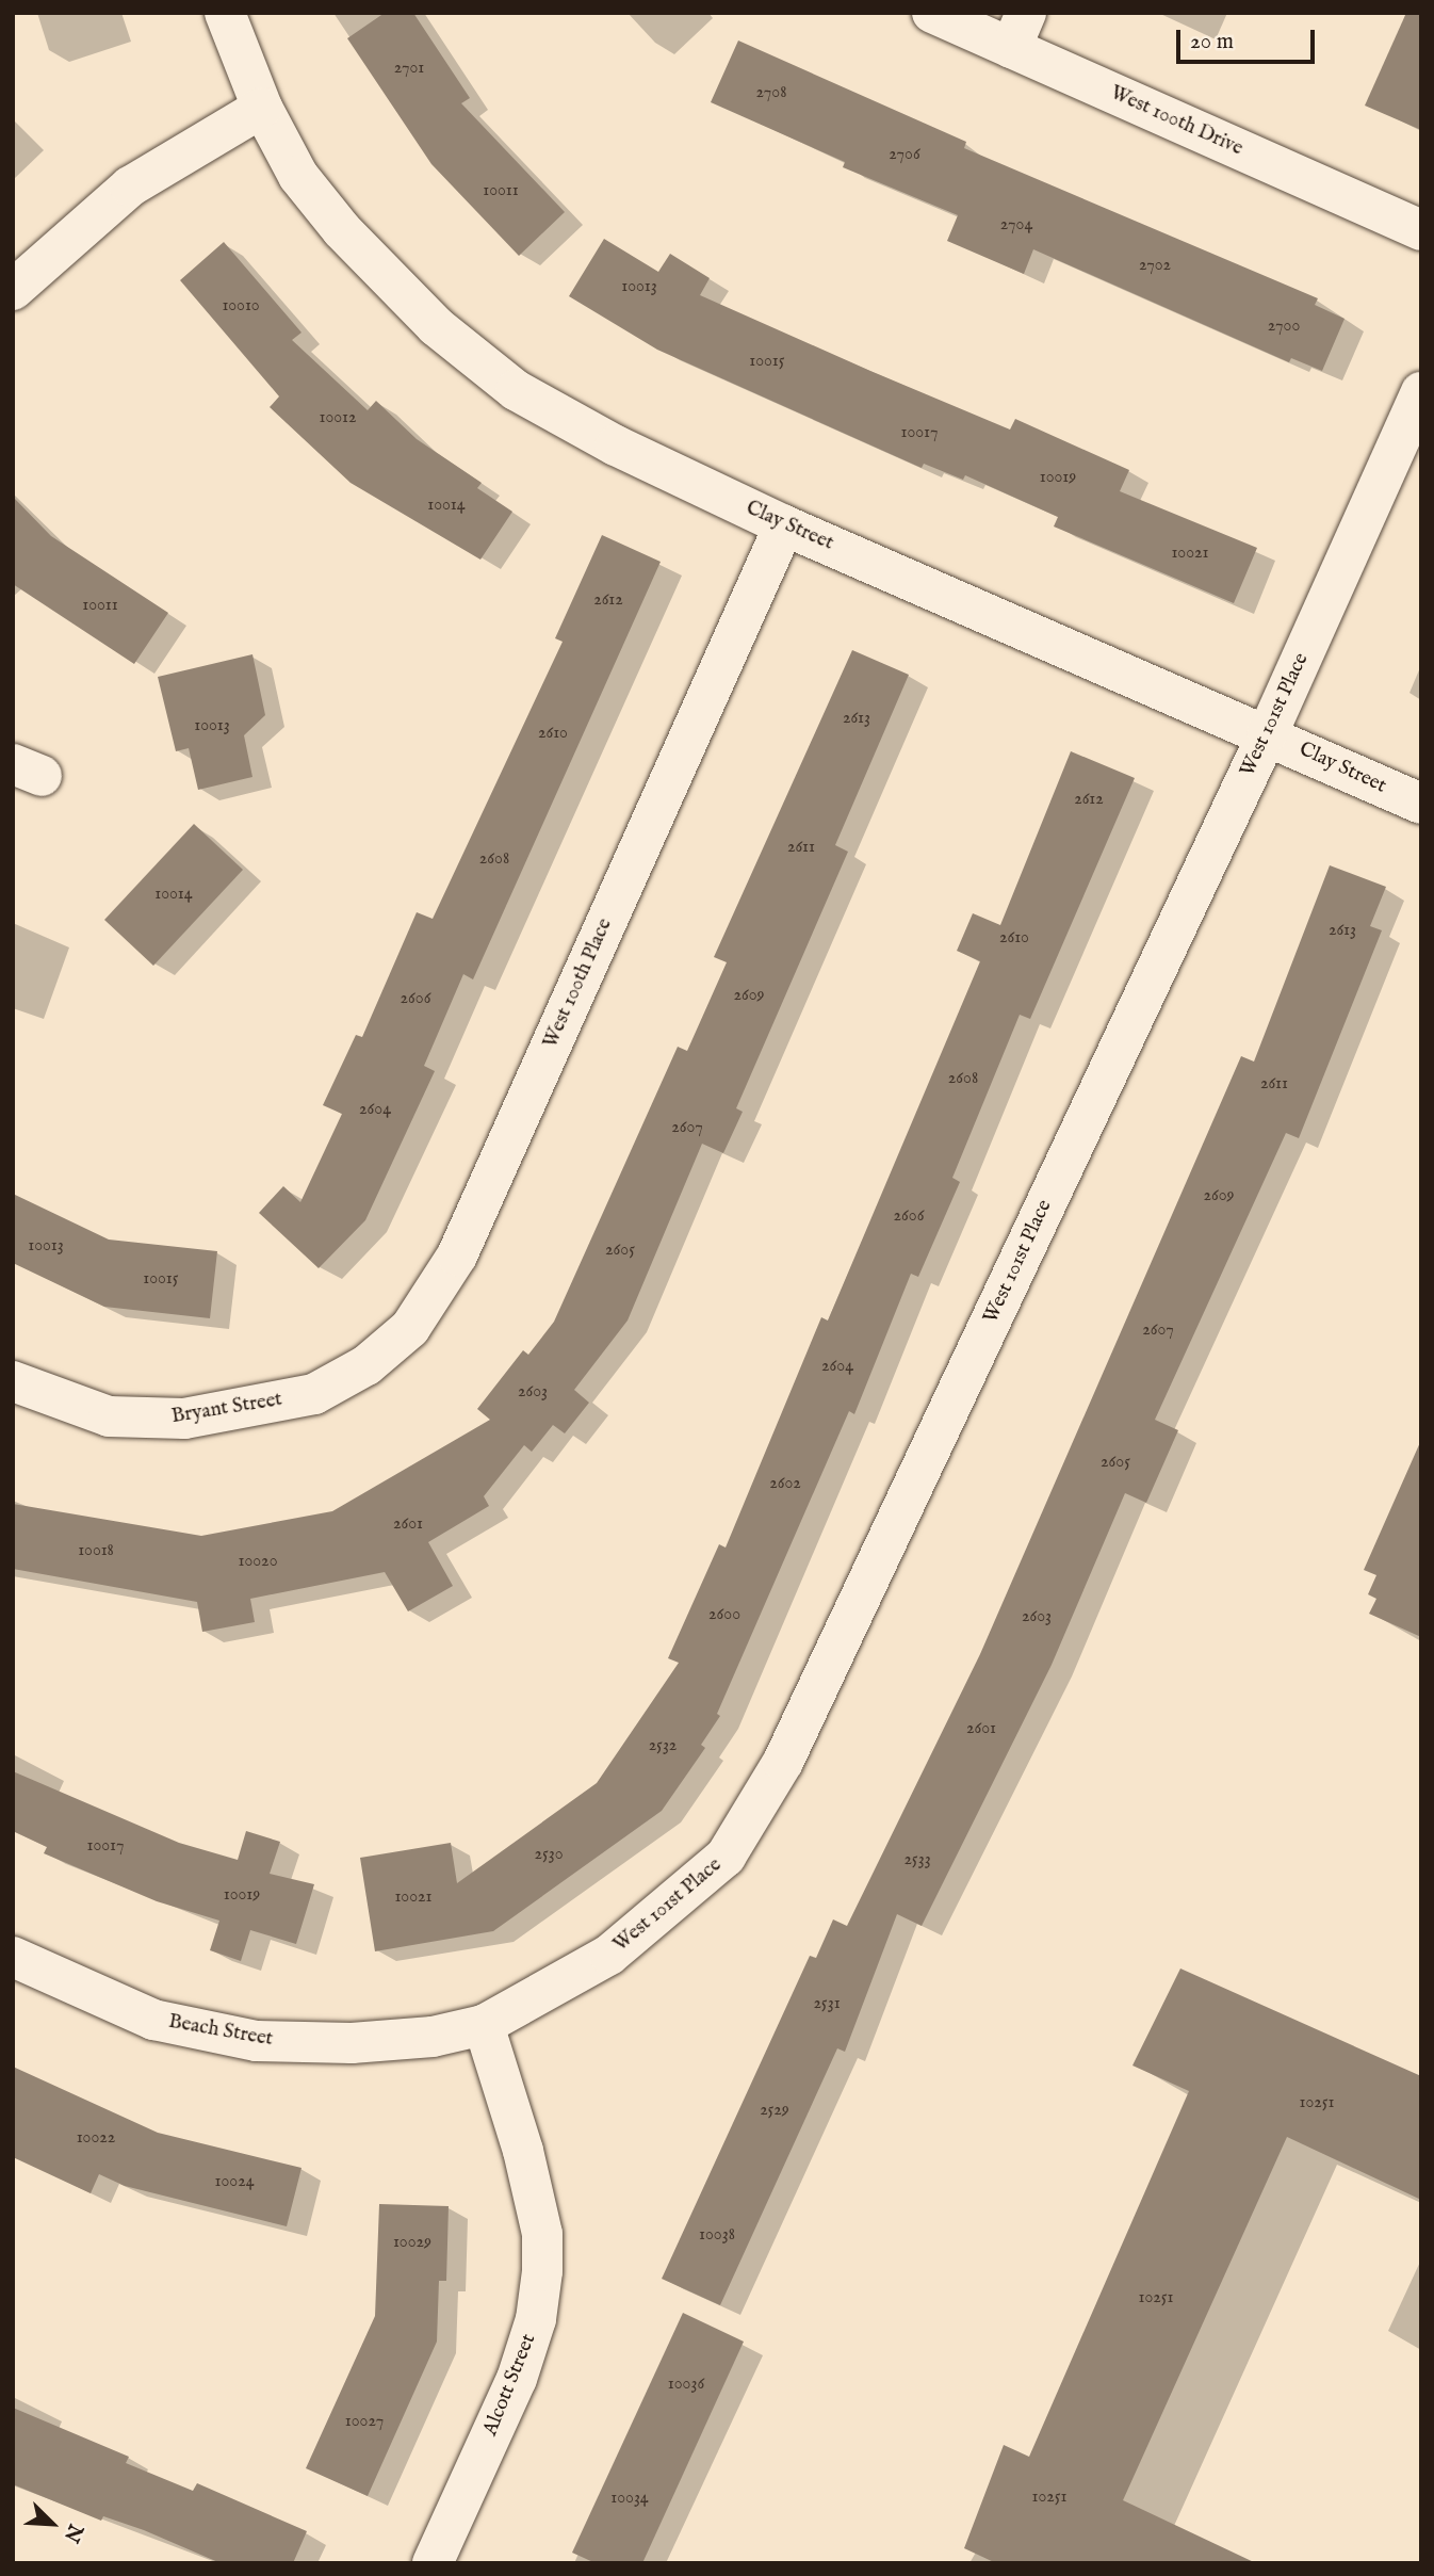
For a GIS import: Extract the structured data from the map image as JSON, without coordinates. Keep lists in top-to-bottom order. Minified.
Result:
{"streets":{"street":["West 100th Drive","Clay Street","West 101st Place","West 100th Place","Bryant Street","Beach Street","Alcott Street"]},"crossings":[["Clay Street","West 101st Place"],["Clay Street","West 100th Place"],["West 101st Place","Beach Street"],["West 101st Place","Alcott Street"],["West 100th Place","Bryant Street"],["Beach Street","Alcott Street"]],"house_numbers":["2701","2708","2706","10011","2704","2702","10013","10010","2700","10015","10012","10017","10019","10014","10021","2612","10011","2613","10013","2610","2612","2611","2608","10014","2613","2610","2609","2606","2608","2611","2604","2607","2609","2606","10013","2605","10015","2607","2604","2603","2605","2602","2601","10018","10020","2600","2603","2601","2532","10017","2530","2533","10019","10021","2531","10251","2529","10022","10024","10038","10029","10251","10036","10027","10251","10034"],"scale_bar":"20 m","north":"bottom right"}
